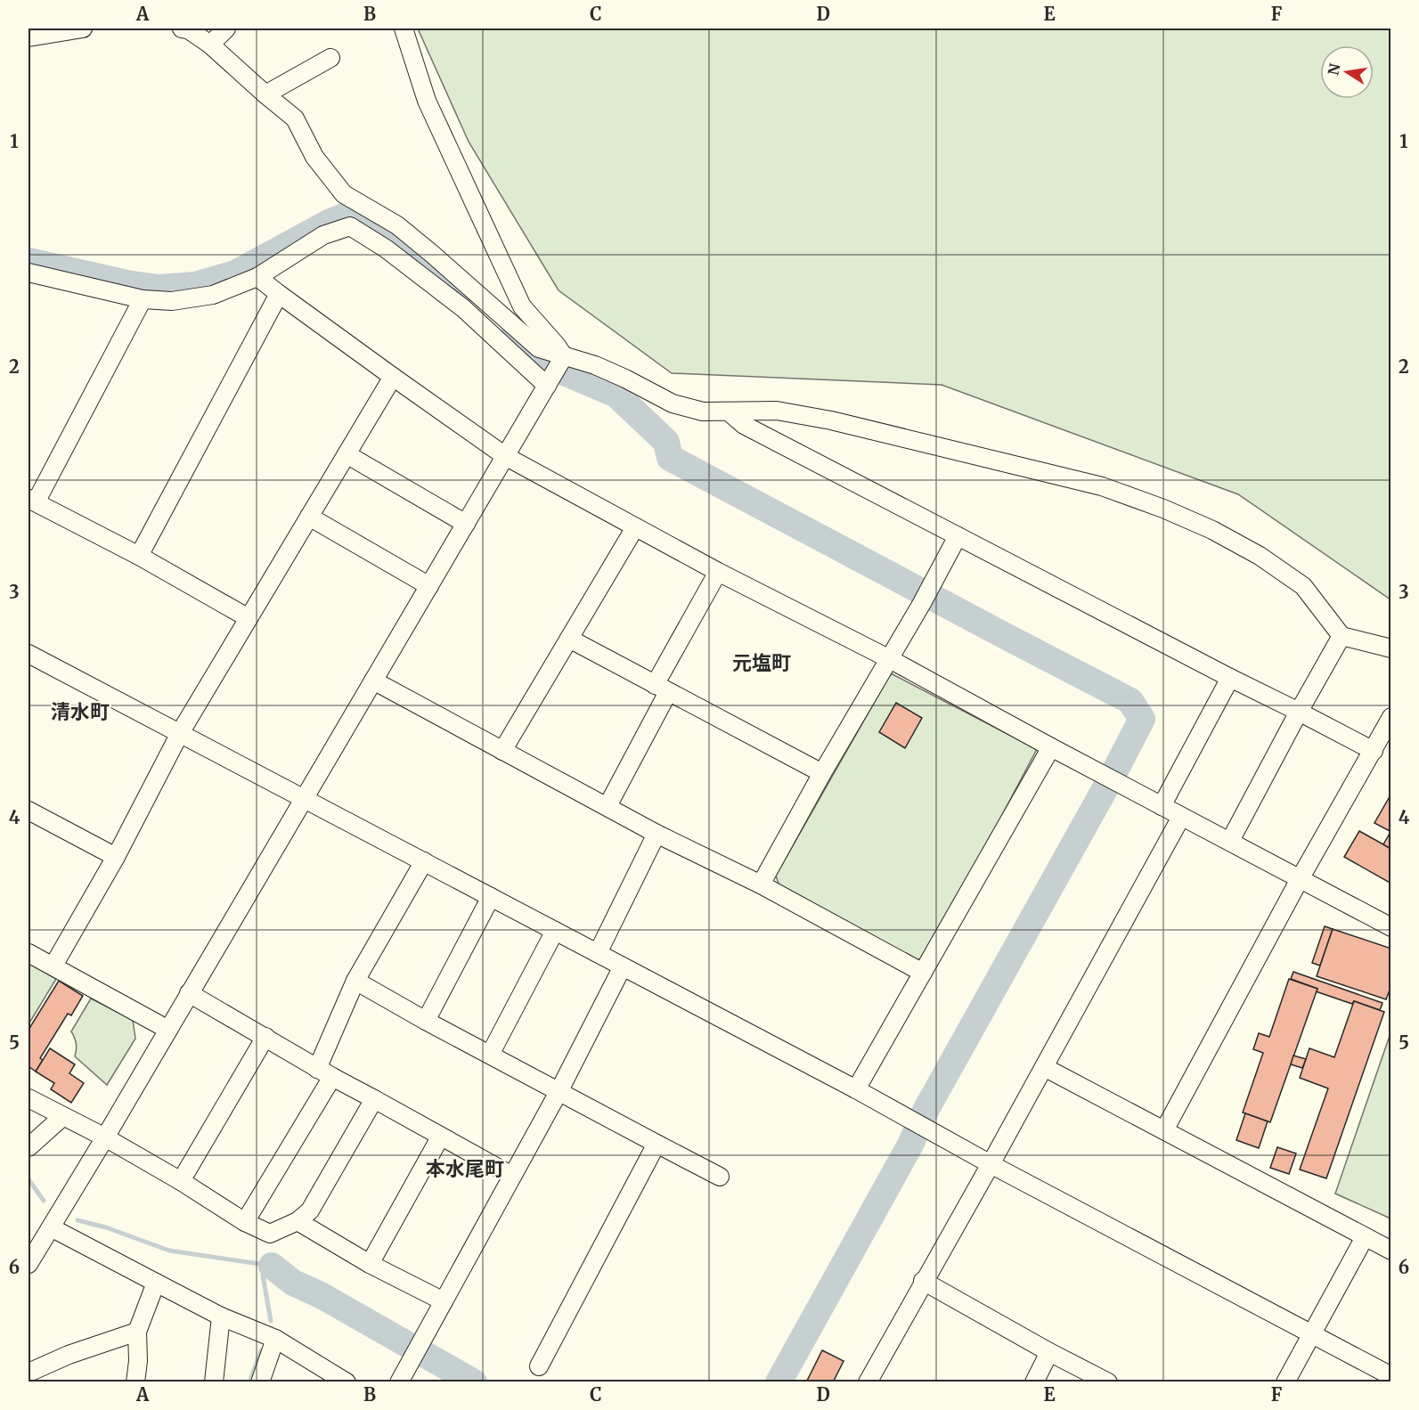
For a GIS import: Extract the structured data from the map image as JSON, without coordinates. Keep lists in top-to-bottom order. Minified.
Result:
{"districts":["元塩町","清水町","本水尾町"],"north":"left","grid":{"columns":["A","B","C","D","E","F"],"rows":["1","2","3","4","5","6"]}}
